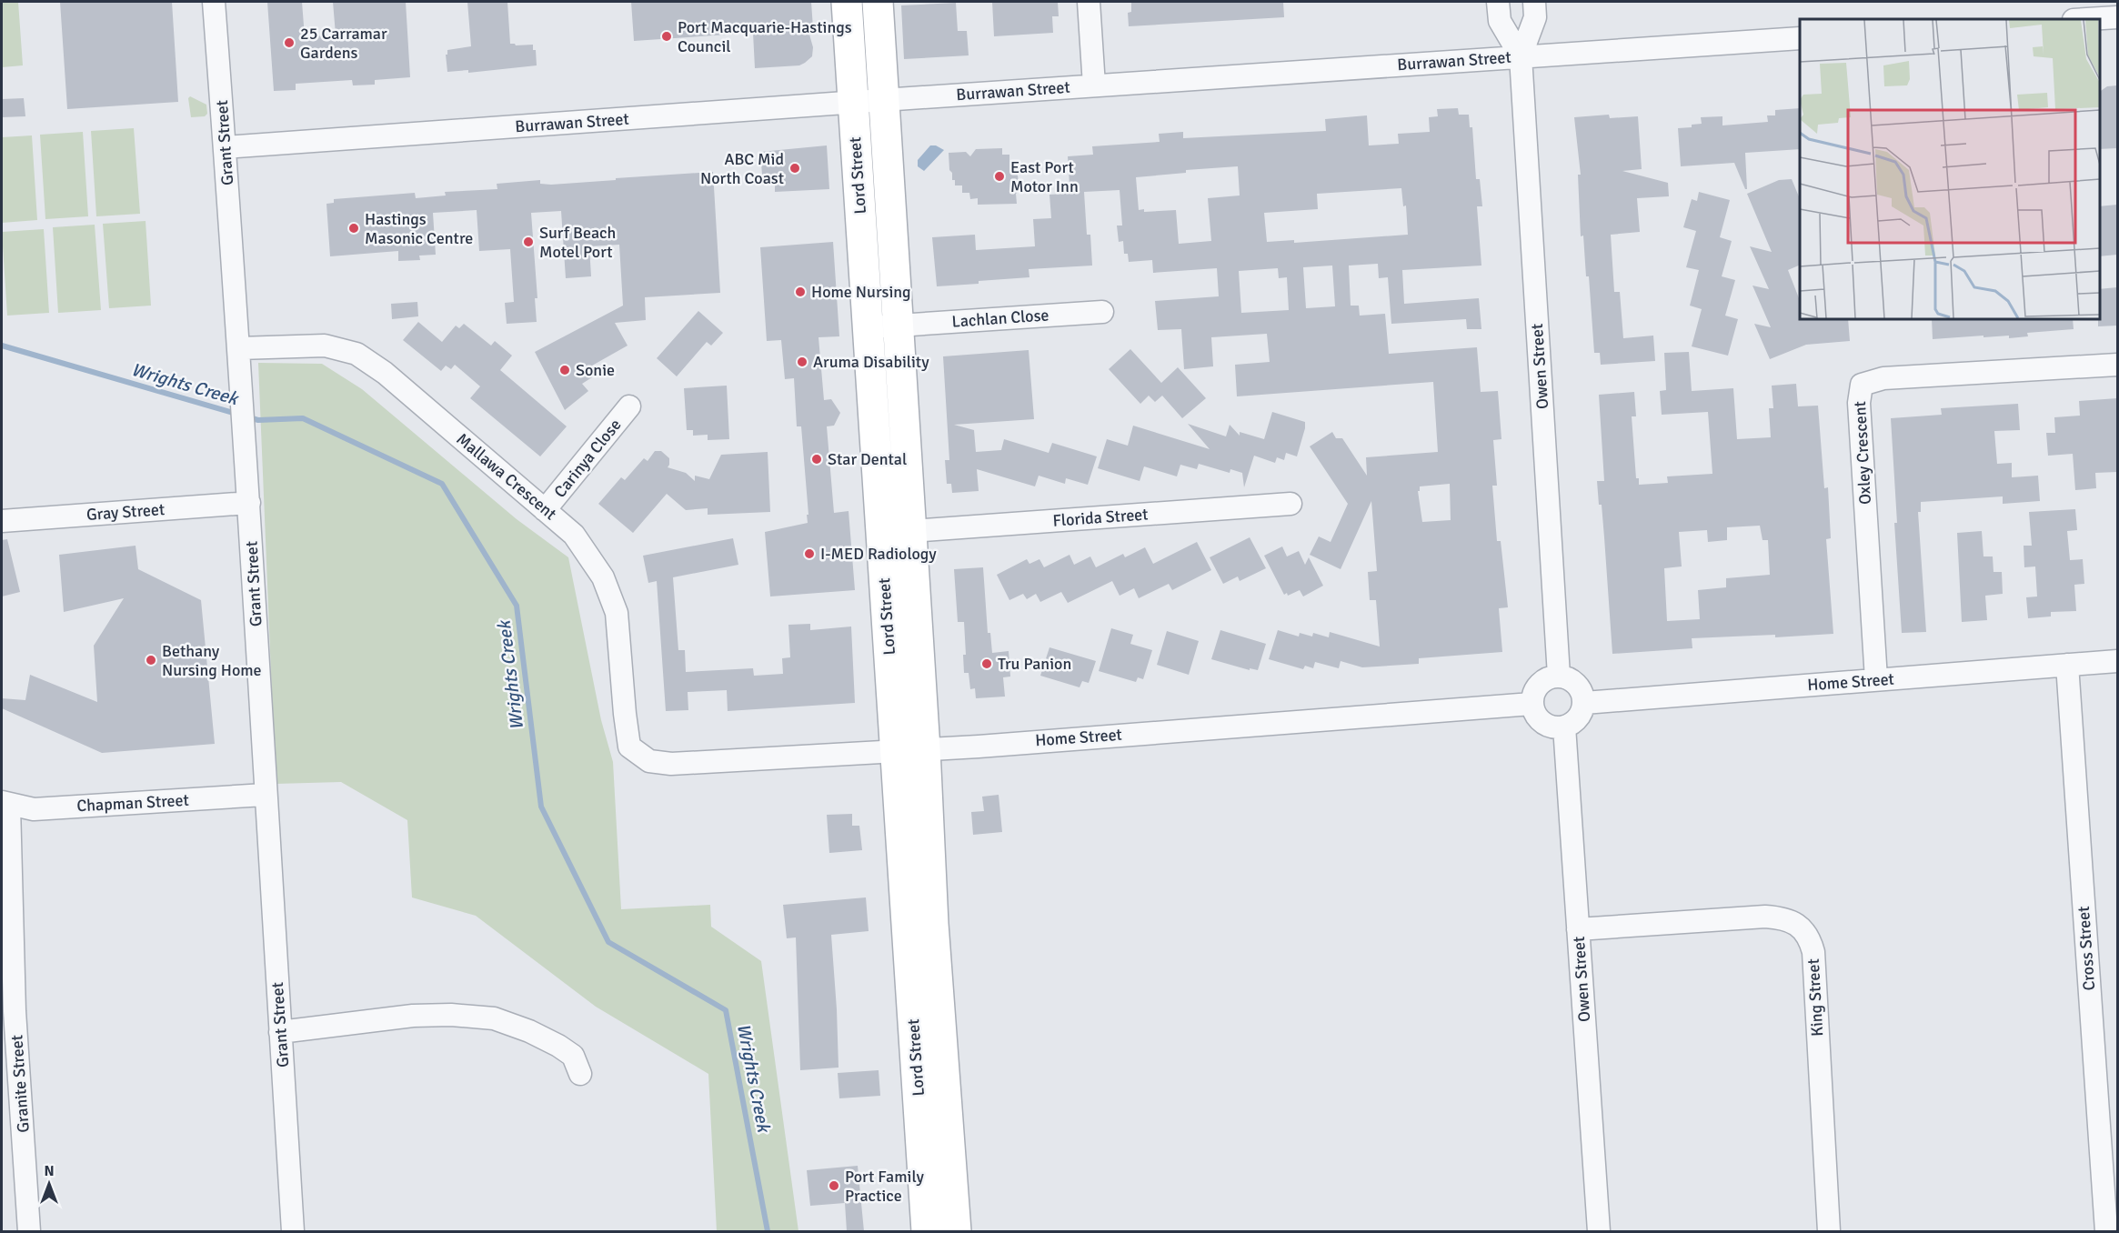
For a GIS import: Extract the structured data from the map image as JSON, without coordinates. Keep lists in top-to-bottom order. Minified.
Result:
{"streets":{"main road":["Lord Street"],"street":["Burrawan Street","Grant Street","Lachlan Close","Owen Street","Oxley Crescent","Carinya Close","Mallawa Crescent","Gray Street","Florida Street","Home Street","Chapman Street","Cross Street","King Street","Granite Street"]},"crossings":[["Burrawan Street","Grant Street"],["Burrawan Street","Lord Street"],["Burrawan Street","Owen Street"],["Grant Street","Mallawa Crescent"],["Grant Street","Gray Street"],["Grant Street","Chapman Street"],["Lord Street","Lachlan Close"],["Lord Street","Florida Street"],["Lord Street","Home Street"],["Owen Street","Home Street"],["Owen Street","King Street"],["Oxley Crescent","Home Street"],["Carinya Close","Mallawa Crescent"],["Mallawa Crescent","Home Street"],["Home Street","Cross Street"],["Chapman Street","Granite Street"]],"water":["Wrights Creek"],"places":["Port Macquarie-Hastings Council","25 Carramar Gardens","ABC Mid North Coast","East Port Motor Inn","Hastings Masonic Centre","Surf Beach Motel Port","Home Nursing","Aruma Disability","Sonie","Star Dental","I-MED Radiology","Bethany Nursing Home","Tru Panion","Port Family Practice"],"north":"top"}
